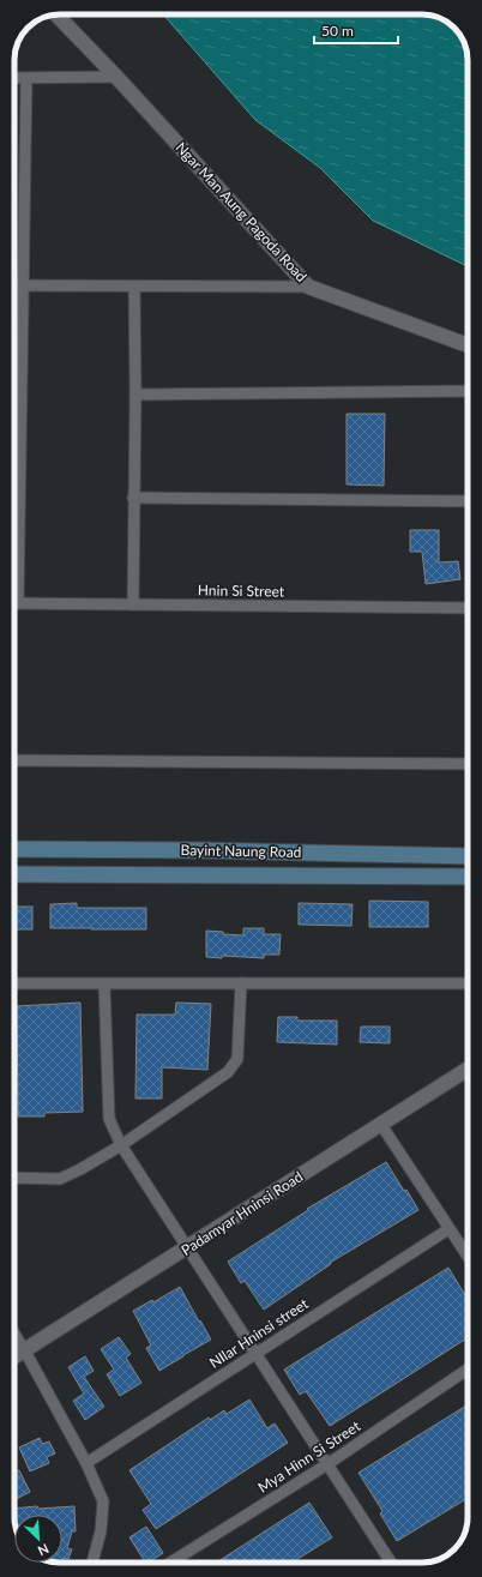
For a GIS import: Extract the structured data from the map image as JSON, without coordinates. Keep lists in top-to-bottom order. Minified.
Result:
{"streets":{"main road":["Bayint Naung Road"],"street":["Ngar Man Aung Pagoda Road","Hnin Si Street","Padamyar Hninsi Road","NIlar Hninsi street","Mya Hinn Si Street"]},"scale_bar":"50 m","north":"bottom right"}
